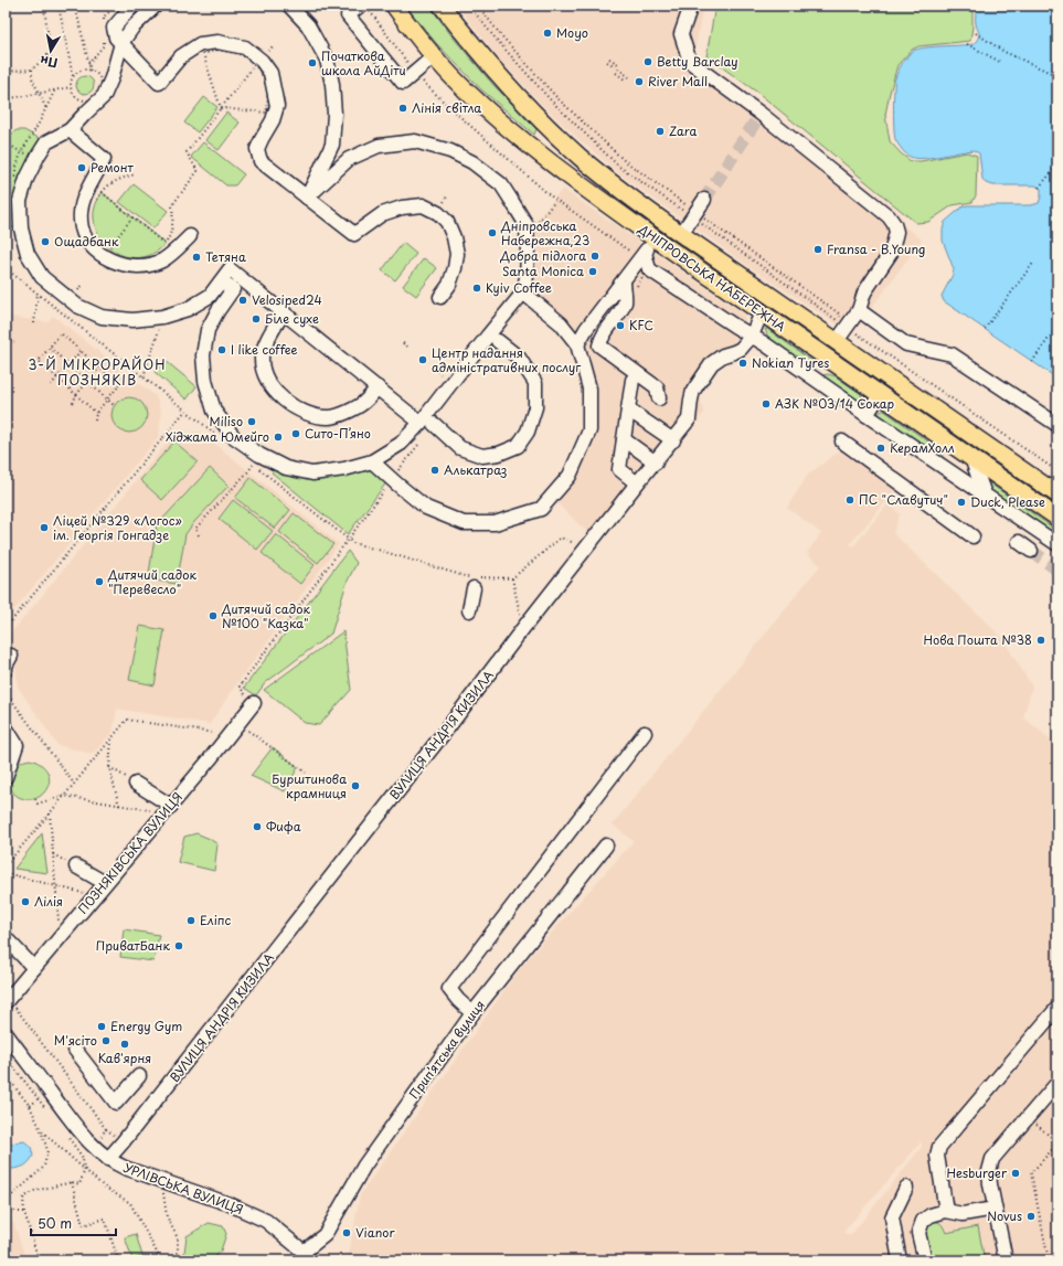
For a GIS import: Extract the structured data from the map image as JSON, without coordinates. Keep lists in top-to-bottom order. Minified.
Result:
{"streets":{"main road":["ДНІПРОВСЬКА НАБЕРЕЖНА"],"street":["ВУЛИЦЯ АНДРІЯ КИЗИЛА","ПОЗНЯКІВСЬКА ВУЛИЦЯ","Припʼятська вулиця","УРЛІВСЬКА ВУЛИЦЯ"]},"crossings":[["ДНІПРОВСЬКА НАБЕРЕЖНА","ВУЛИЦЯ АНДРІЯ КИЗИЛА"],["ВУЛИЦЯ АНДРІЯ КИЗИЛА","УРЛІВСЬКА ВУЛИЦЯ"],["Припʼятська вулиця","УРЛІВСЬКА ВУЛИЦЯ"]],"districts":["3-Й МІКРОРАЙОН ПОЗНЯКІВ"],"places":["Moyo","Betty Barclay","Початкова школа АйДіти","River Mall","Лінія світла","Zara","Ремонт","Дніпровська Набережна,23","Ощадбанк","Fransa - B.Young","Добра підлога","Тетяна","Santa Monica","Kyiv Coffee","Velosiped24","Біле сухе","KFC","I like coffee","Центр надання адміністративних послуг","Nokian Tyres","АЗК №03/14 Сокар","Miliso","Сито-П’яно","Хіджама Юмейго","КерамХолл","Алькатраз","ПС \"Славутич\"","Duck, Please","Ліцей №329 «Логос» ім. Георгія Гонгадзе","Дитячий садок \"Перевесло\"","Дитячий садок №100 \"Казка\"","Нова Пошта №38","Бурштинова крамниця","Фифа","Лілія","Еліпс","ПриватБанк","Energy Gym","М'ясіто","Кав'ярня","Hesburger","Novus","Vianor"],"scale_bar":"50 m","north":"bottom"}
